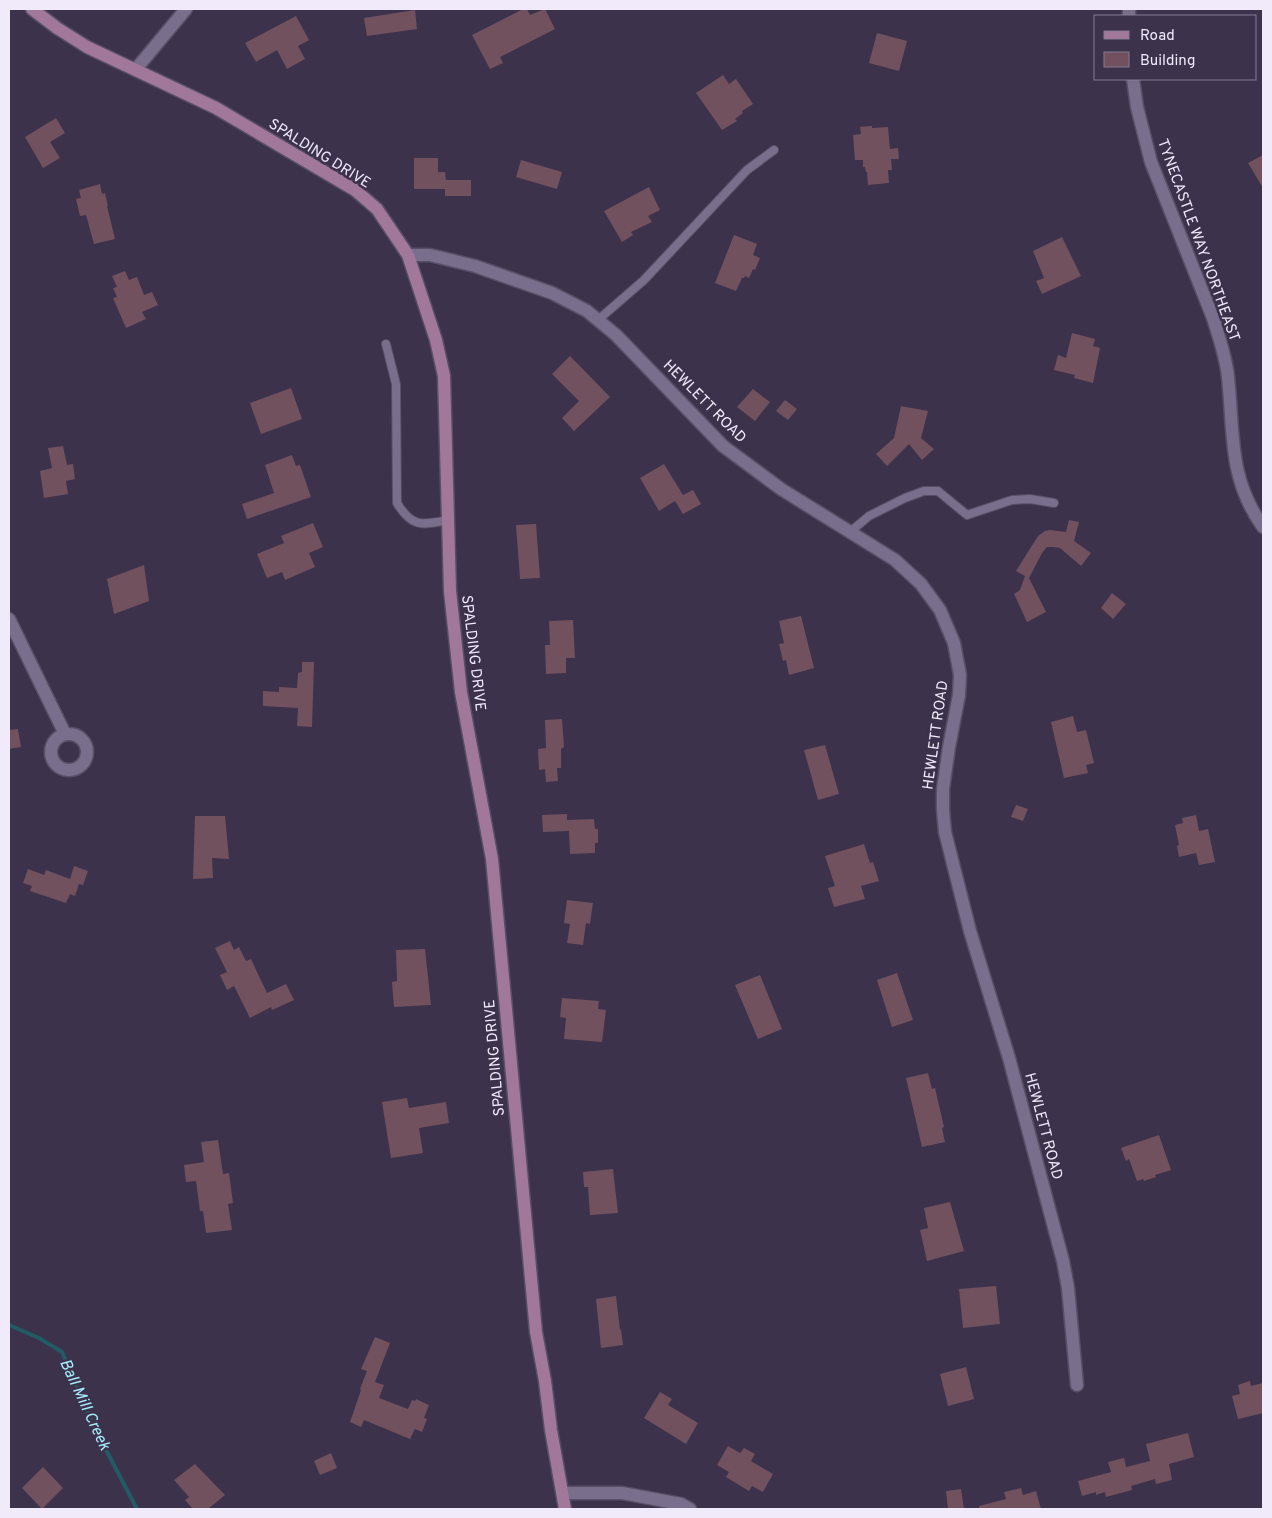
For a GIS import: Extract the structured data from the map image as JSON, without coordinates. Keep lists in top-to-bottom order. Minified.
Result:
{"streets":{"street":["SPALDING DRIVE","TYNECASTLE WAY NORTHEAST","HEWLETT ROAD"]},"crossings":[["SPALDING DRIVE","HEWLETT ROAD"]],"water":["Ball Mill Creek"],"legend":["Road","Building"]}
